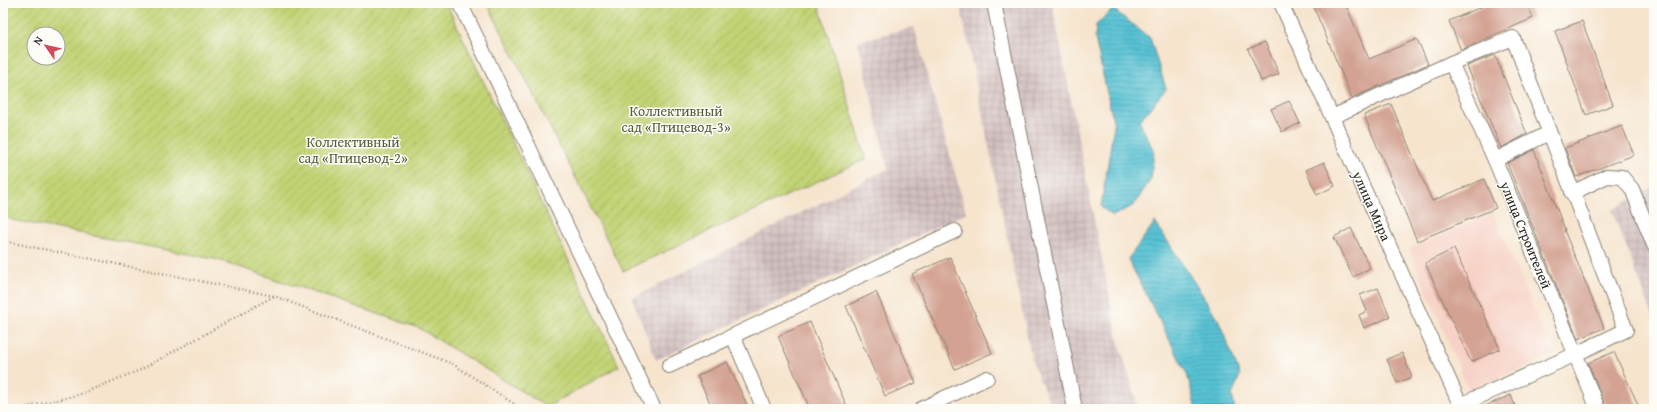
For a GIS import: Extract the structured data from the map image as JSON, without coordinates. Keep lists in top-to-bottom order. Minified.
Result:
{"streets":{"street":["улица Мира","улица Строителей"]},"parks":["Коллективный сад «Птицевод-3»","Коллективный сад «Птицевод-2»"],"north":"top left"}
